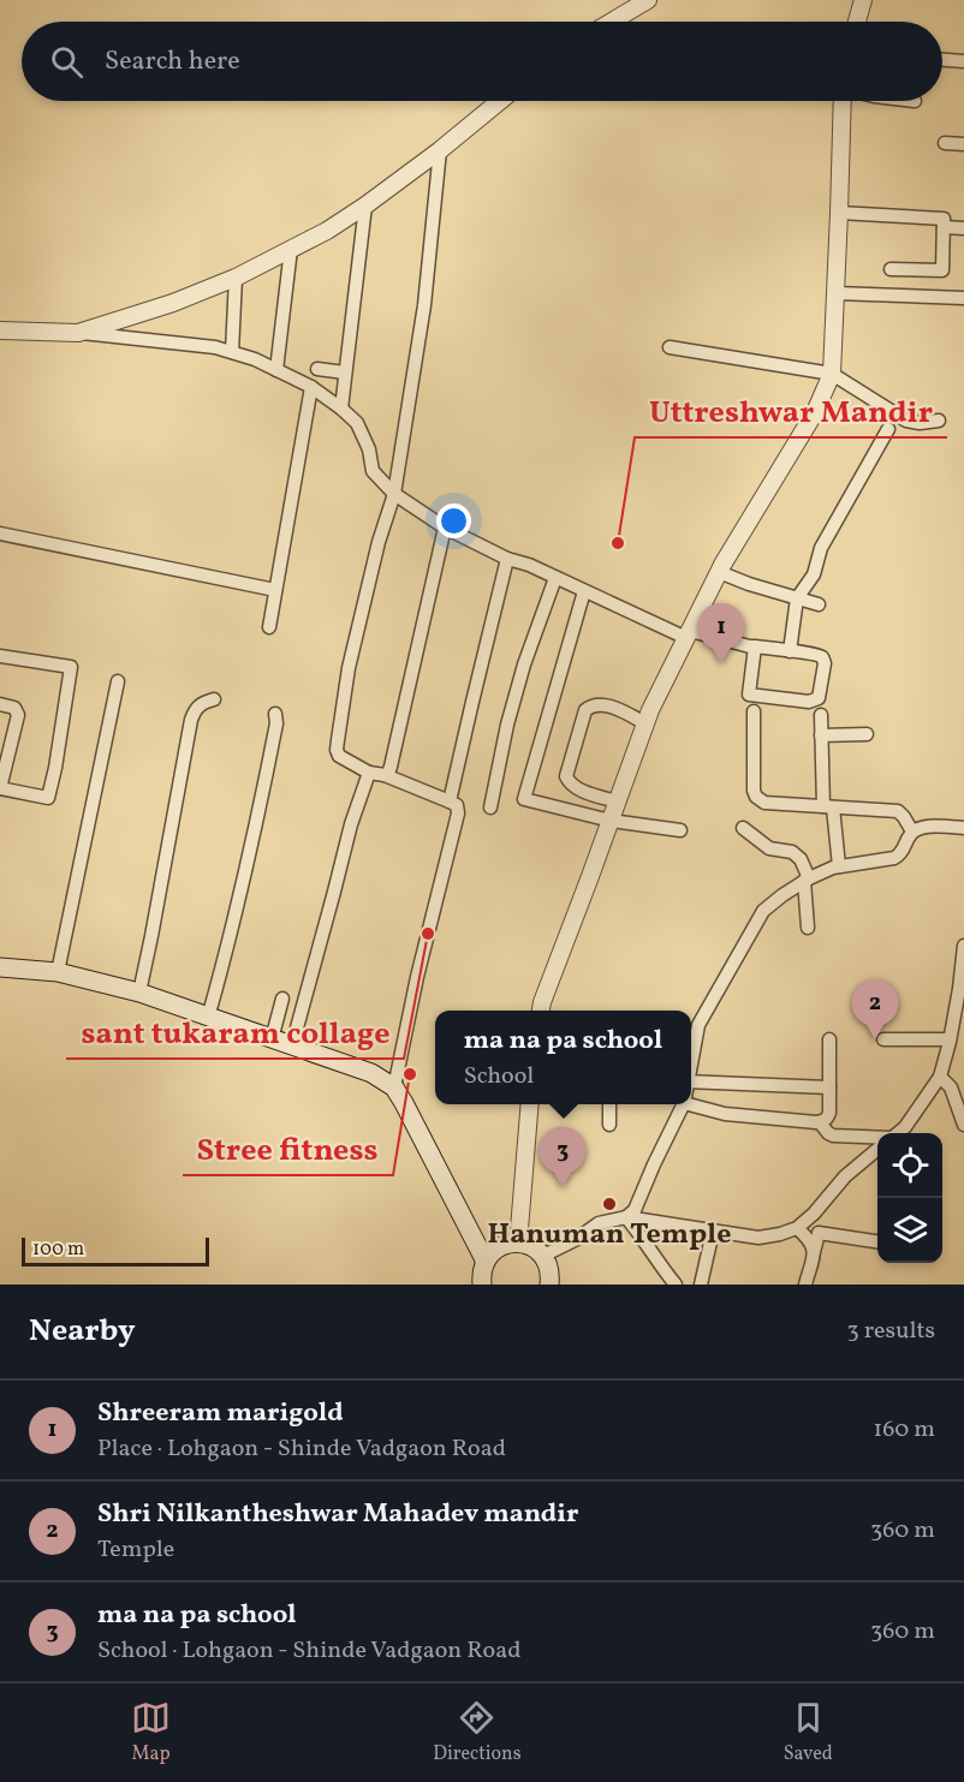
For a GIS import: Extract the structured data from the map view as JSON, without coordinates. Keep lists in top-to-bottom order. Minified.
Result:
{"places":["Uttreshwar Mandir","sant tukaram collage","Stree fitness","Hanuman Temple"],"scale_bar":"100 m","page":{"search":"Search here","pins":["1","2","3"],"popup":["ma na pa school","School"],"scale":"100 m","heading":["Nearby","3 results"],"list":[{"mark":"1","name":"Shreeram marigold","note":"Place · Lohgaon - Shinde Vadgaon Road","value":"160 m"},{"mark":"2","name":"Shri Nilkantheshwar Mahadev mandir","note":"Temple","value":"360 m"},{"mark":"3","name":"ma na pa school","note":"School · Lohgaon - Shinde Vadgaon Road","value":"360 m"}],"nav":["Map","Directions","Saved"]}}
